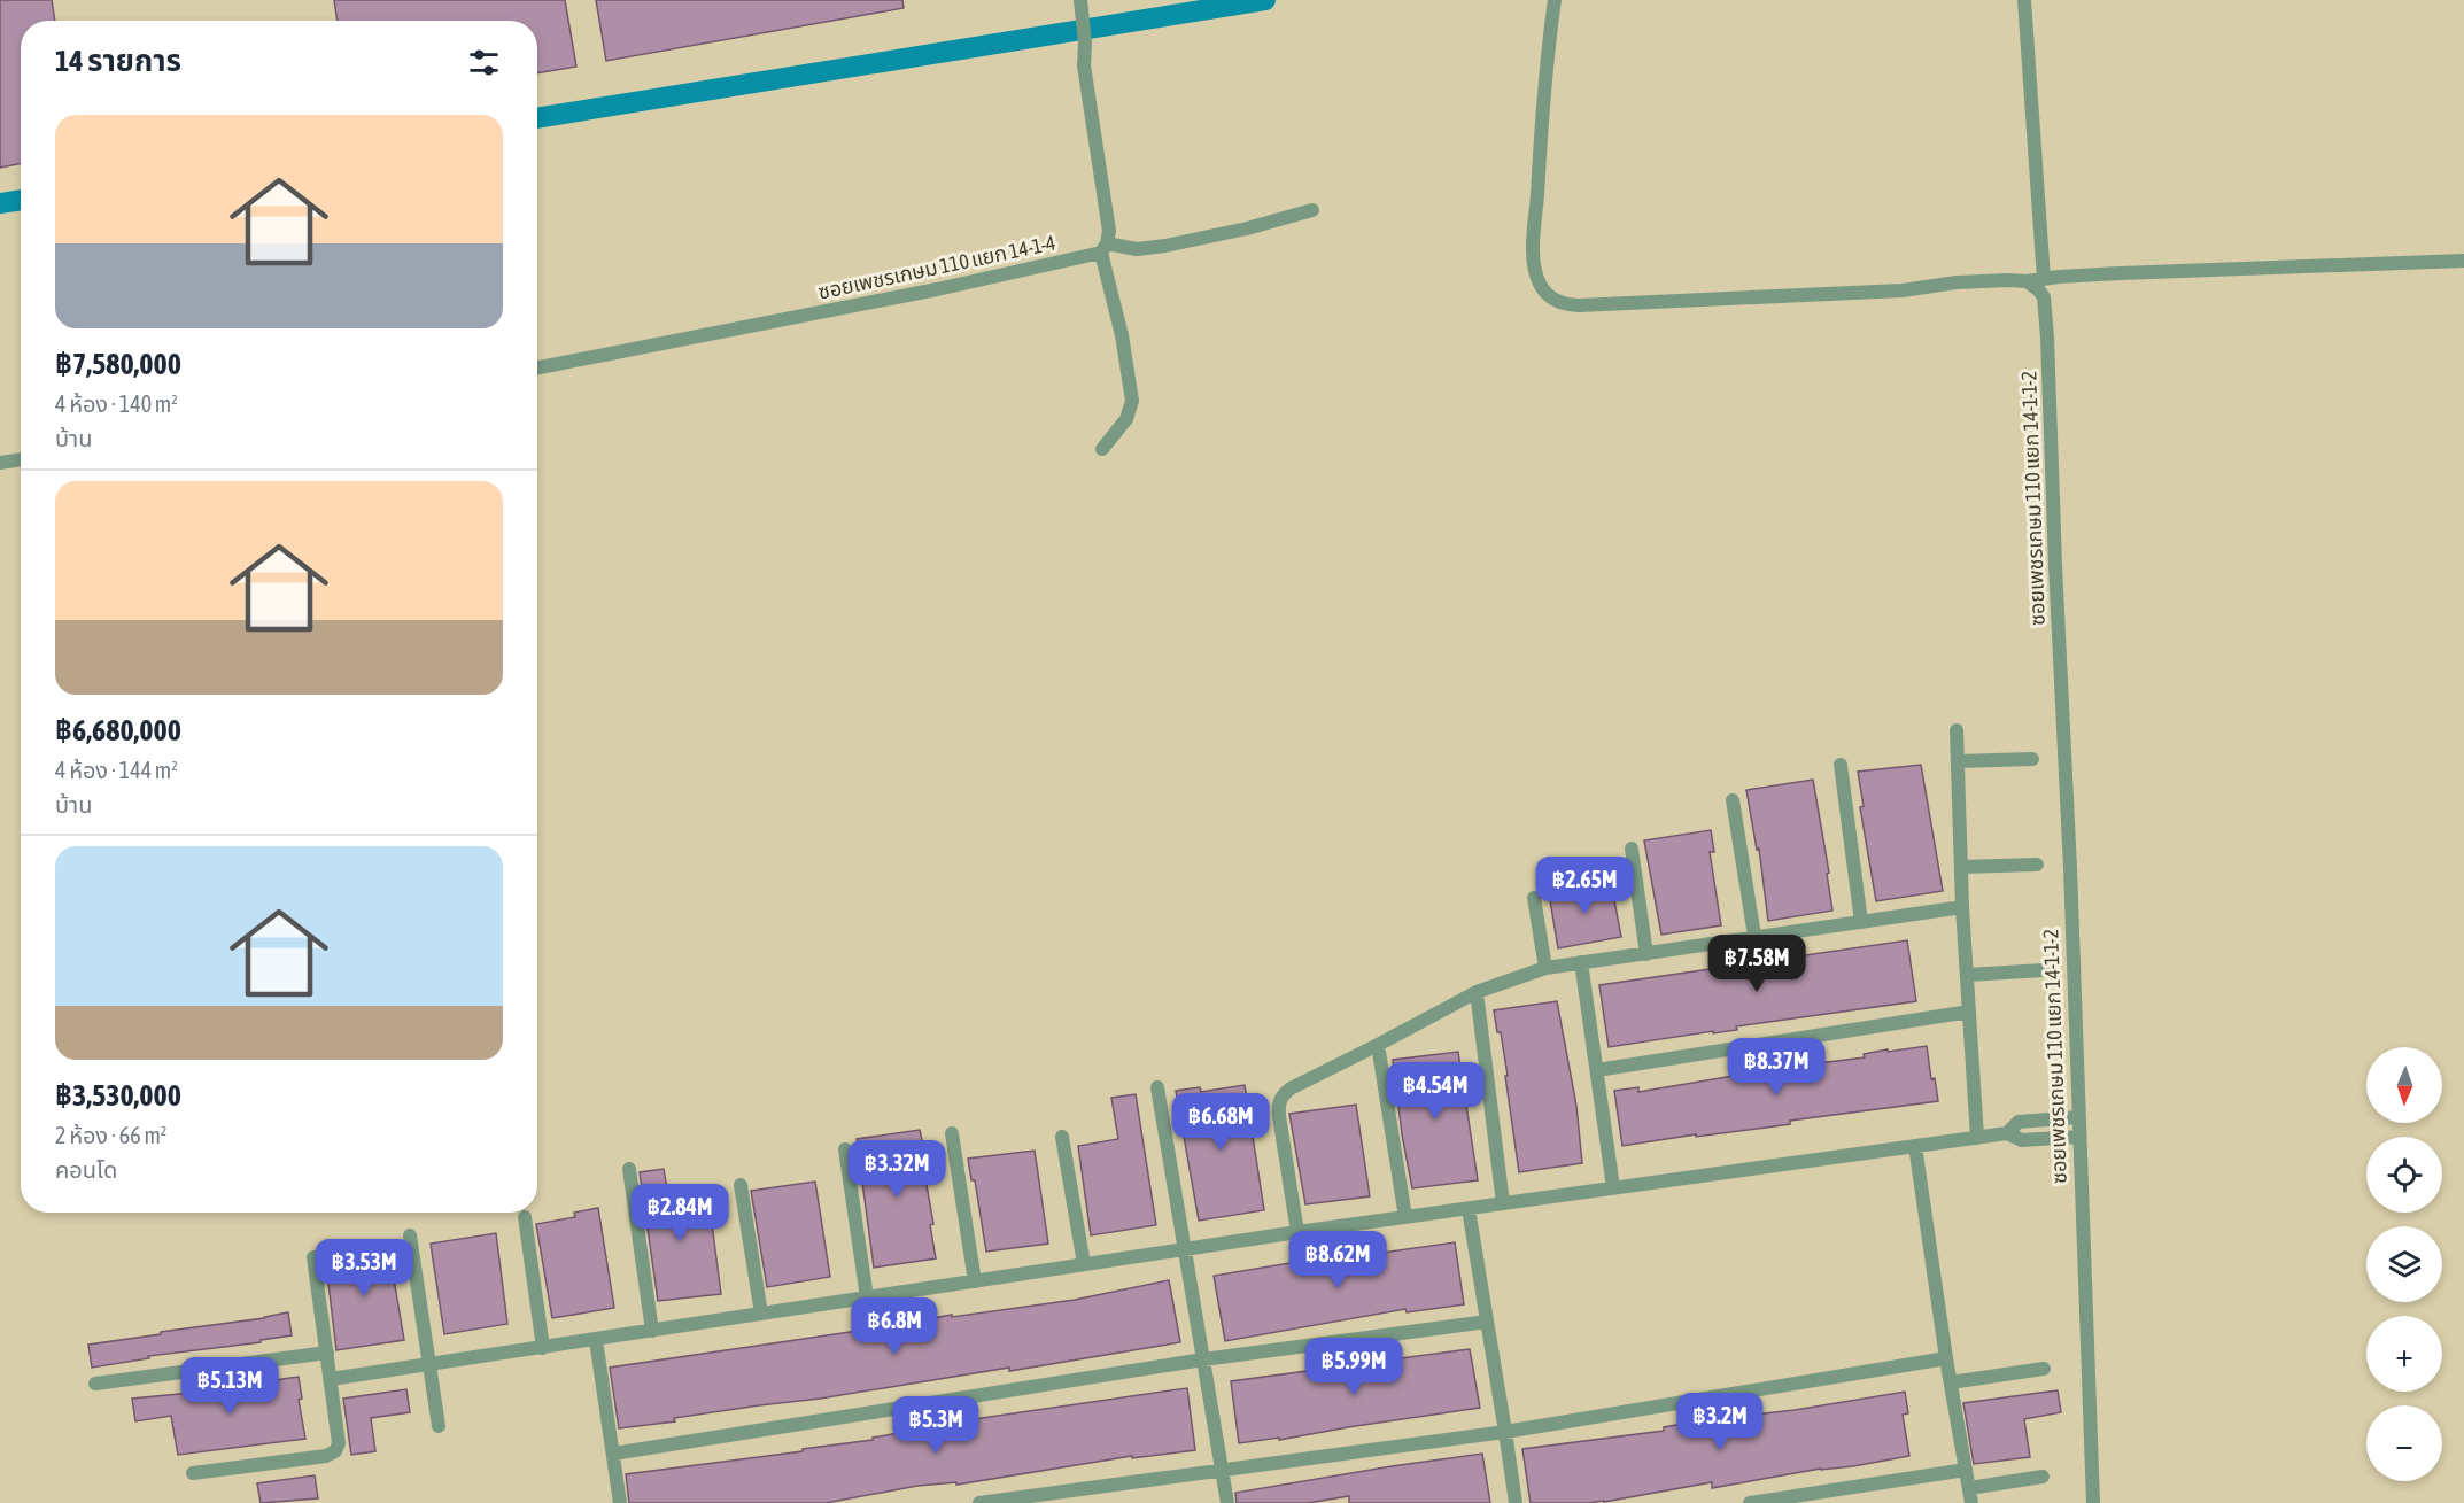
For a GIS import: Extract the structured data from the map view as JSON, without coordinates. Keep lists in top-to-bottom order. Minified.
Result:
{"streets":{"street":["ซอยเพชรเกษม 110 แยก 14-1-4","ซอยเพชรเกษม 110 แยก 14-1-1-2"]},"north":"bottom","page":{"heading":"14 รายการ","list":[{"name":"฿7,580,000","note":"4 ห้อง · 140 m² · บ้าน"},{"name":"฿6,680,000","note":"4 ห้อง · 144 m² · บ้าน"},{"name":"฿3,530,000","note":"2 ห้อง · 66 m² · คอนโด"}],"price":["฿2.65M","฿7.58M","฿8.37M","฿4.54M","฿6.68M","฿3.32M","฿2.84M","฿8.62M","฿3.53M","฿6.8M","฿5.99M","฿5.13M","฿3.2M","฿5.3M"],"map_buttons":["+","−"]}}
